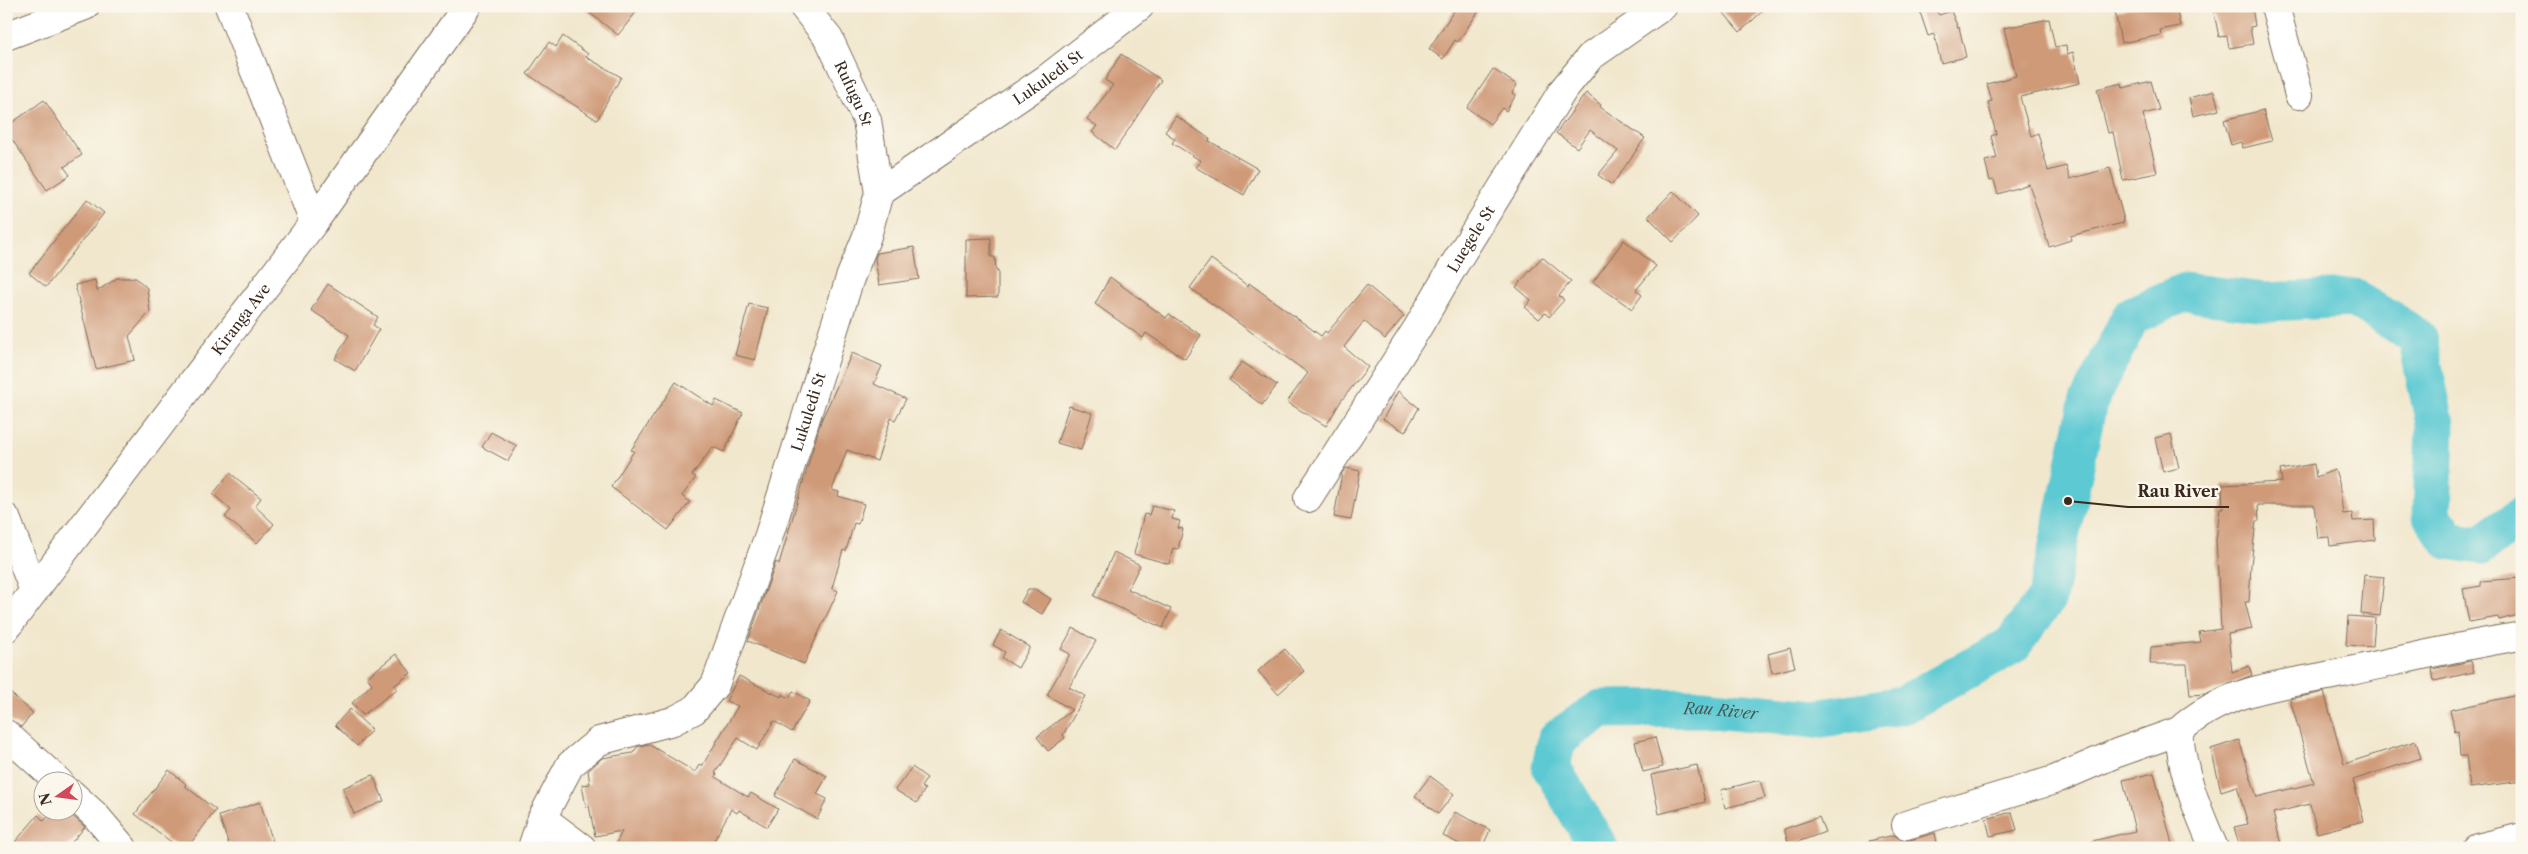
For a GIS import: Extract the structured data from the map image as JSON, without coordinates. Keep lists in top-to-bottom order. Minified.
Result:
{"streets":{"street":["Lukuledi St","Rufugu St","Luegele St","Kiranga Ave"]},"crossings":[["Lukuledi St","Rufugu St"]],"water":["Rau River"],"places":["Rau River"],"north":"left"}
